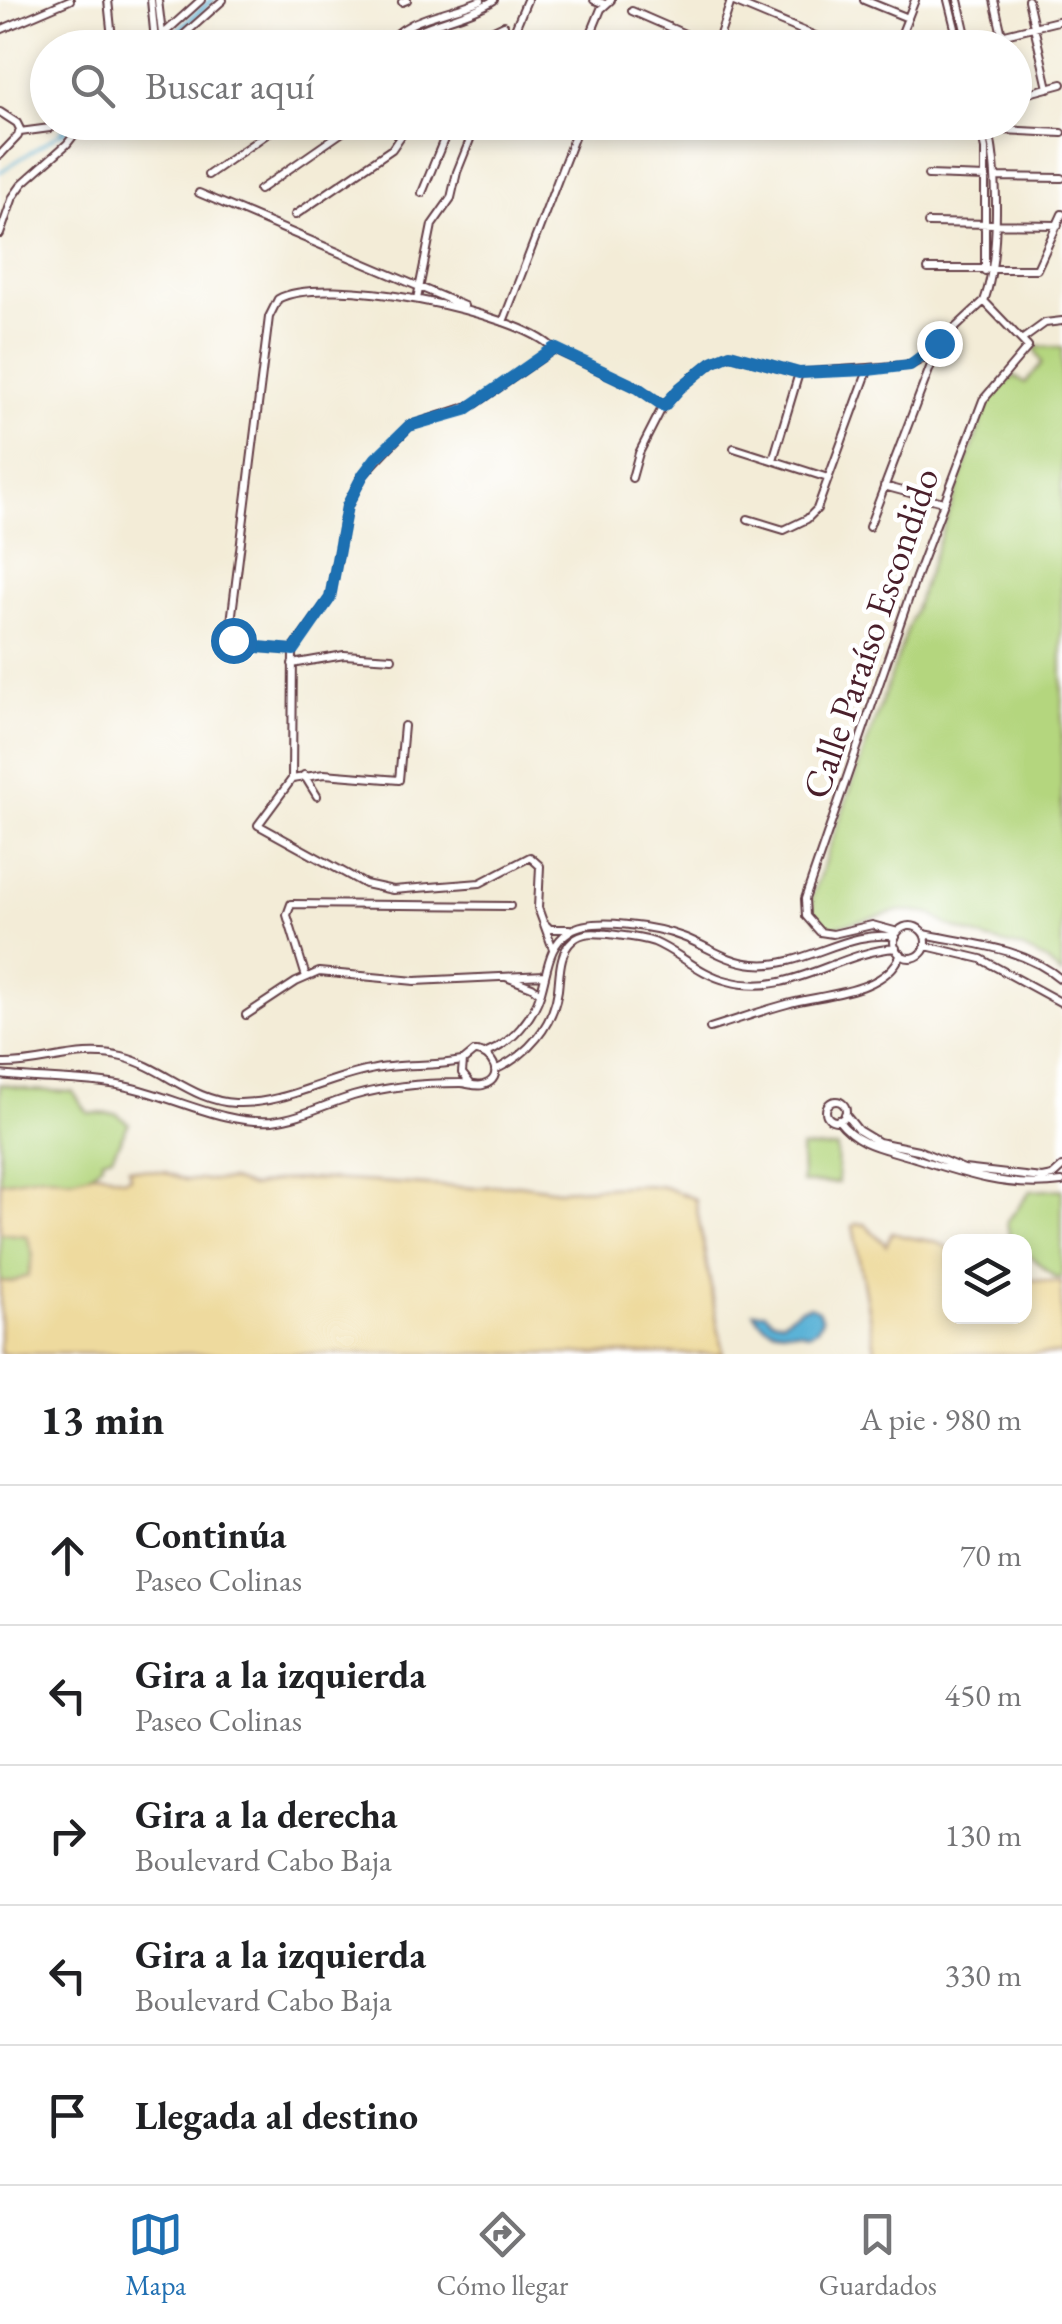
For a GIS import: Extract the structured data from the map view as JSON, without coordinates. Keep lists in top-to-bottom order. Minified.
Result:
{"streets":{"street":["Calle Paraíso Escondido"]},"page":{"search":"Buscar aquí","heading":["13 min","A pie · 980 m"],"list":[["Continúa","Paseo Colinas","70 m"],["Gira a la izquierda","Paseo Colinas","450 m"],["Gira a la derecha","Boulevard Cabo Baja","130 m"],["Gira a la izquierda","Boulevard Cabo Baja","330 m"],"Llegada al destino"],"nav":["Mapa","Cómo llegar","Guardados"]}}
